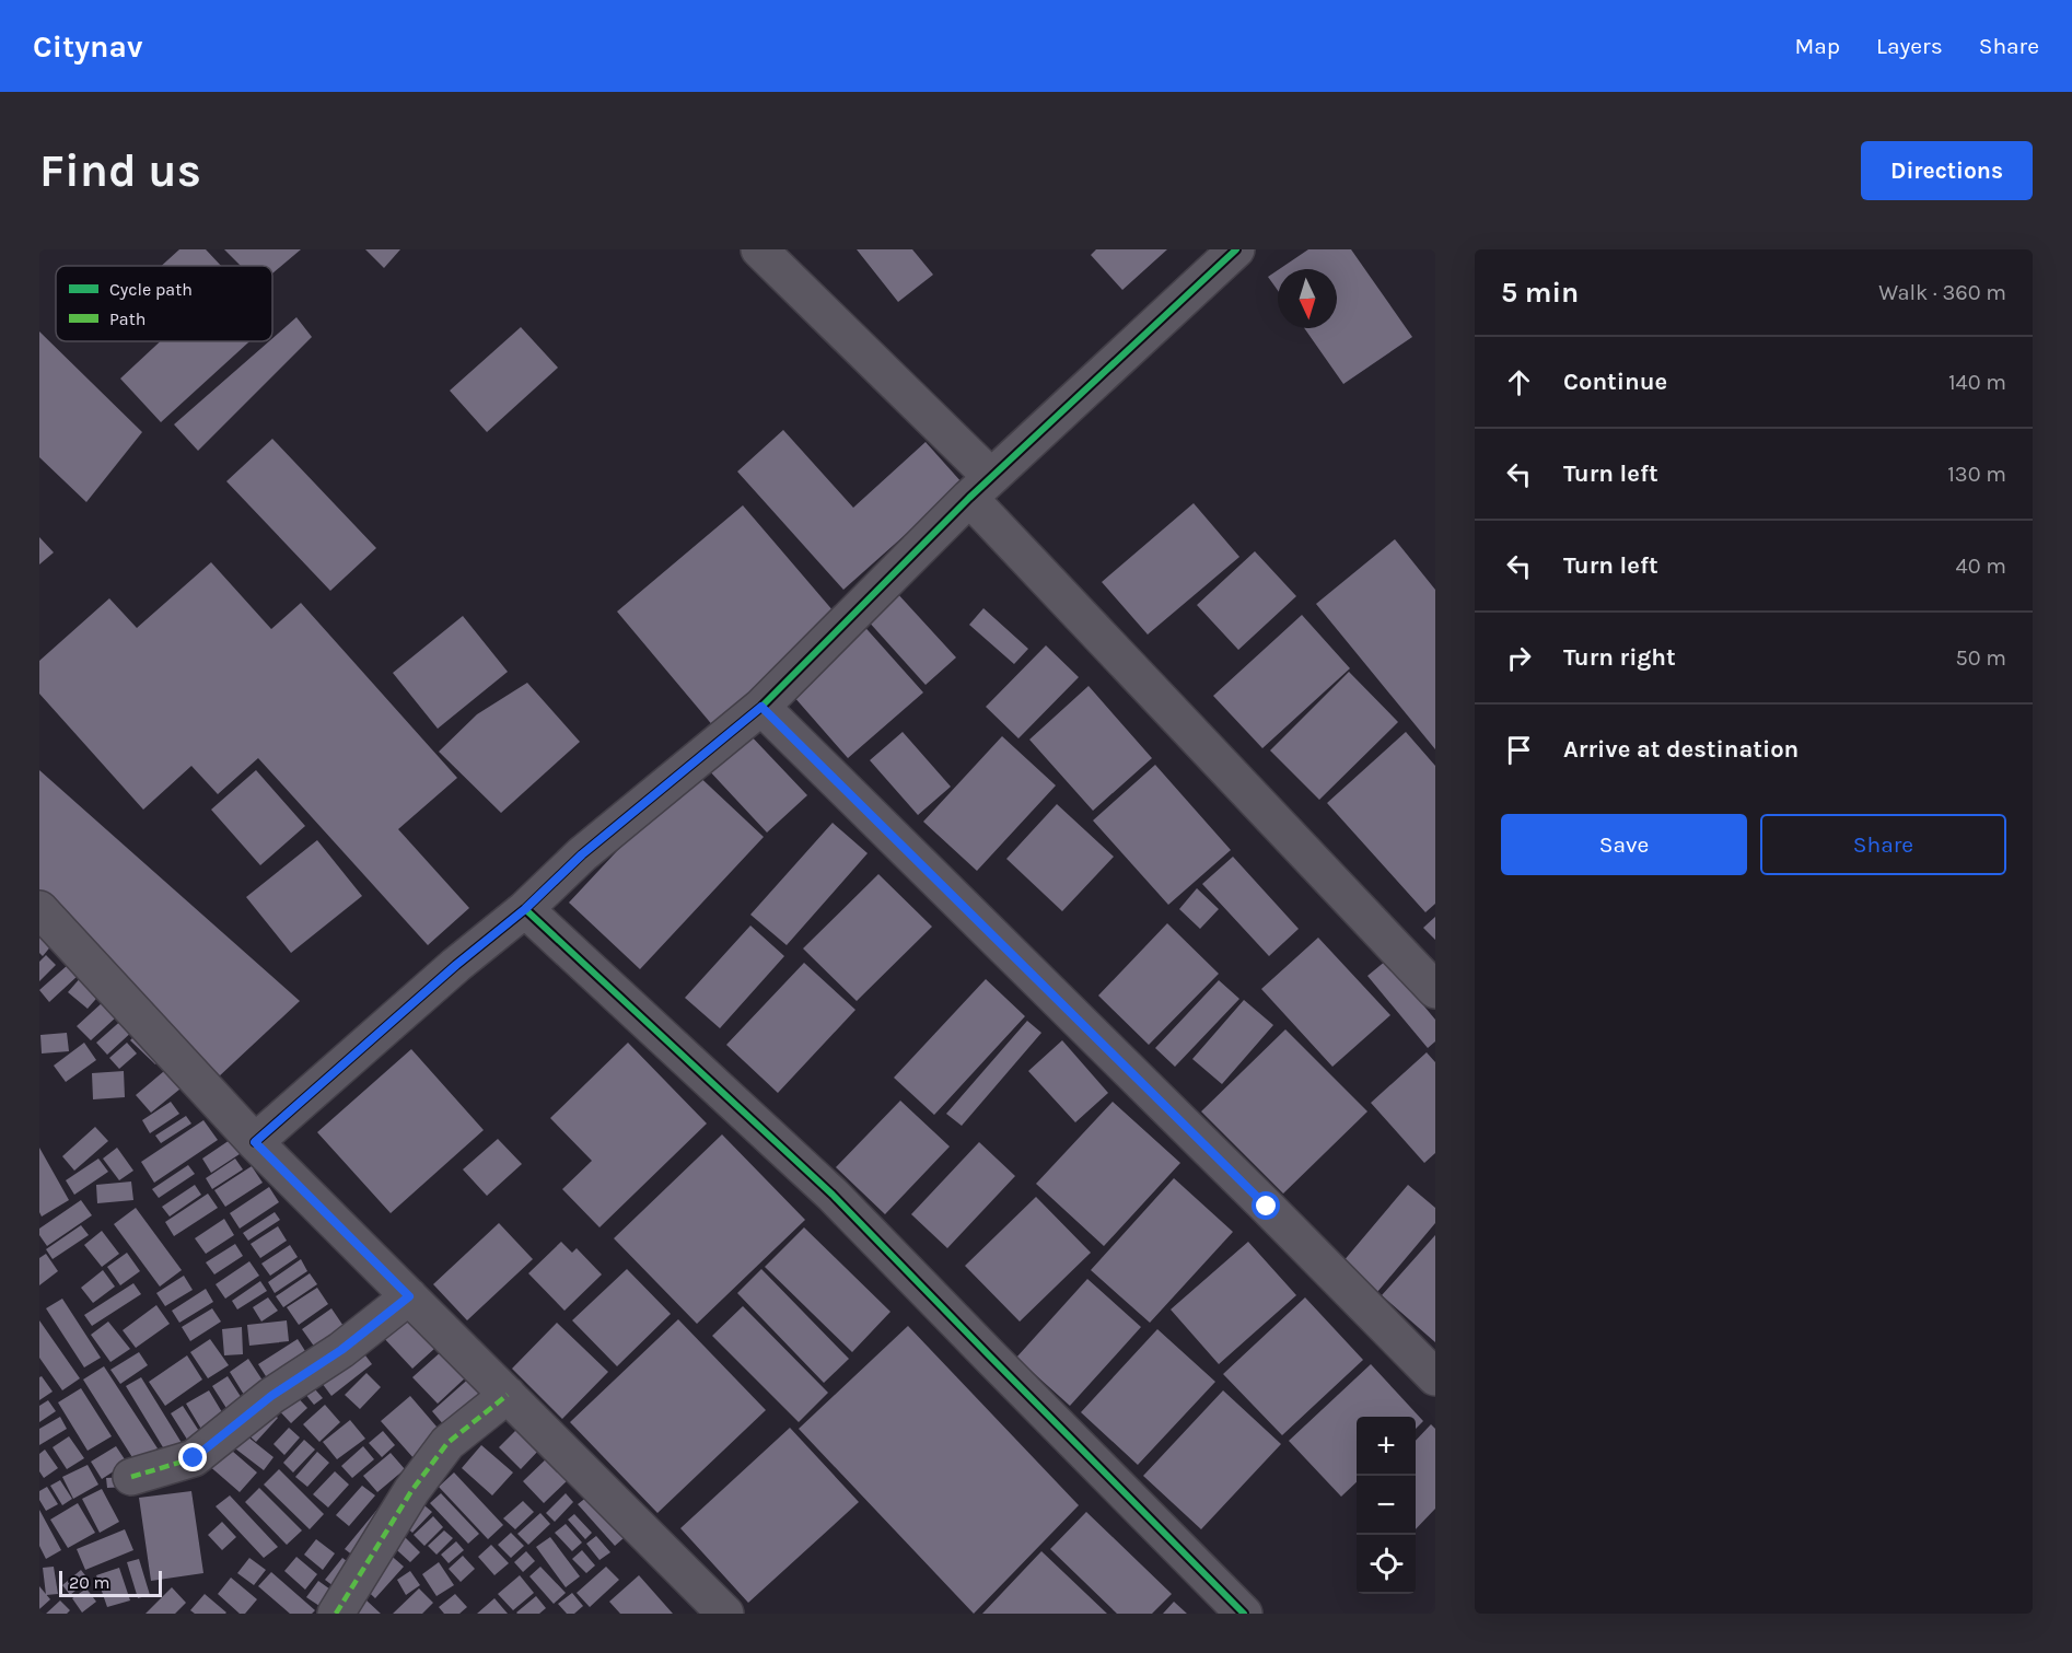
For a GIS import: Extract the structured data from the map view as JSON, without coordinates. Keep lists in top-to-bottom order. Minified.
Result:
{"legend":["Cycle path","Path"],"scale_bar":"20 m","north":"bottom","page":{"header":"Citynav","nav":["Map","Layers","Share"],"buttons":["Directions",["Save","Share"]],"title":"Find us","heading":["5 min","Walk · 360 m"],"list":[["Continue","140 m"],["Turn left","130 m"],["Turn left","40 m"],["Turn right","50 m"],"Arrive at destination"],"map_buttons":["+","−"],"scale":"20 m"}}
